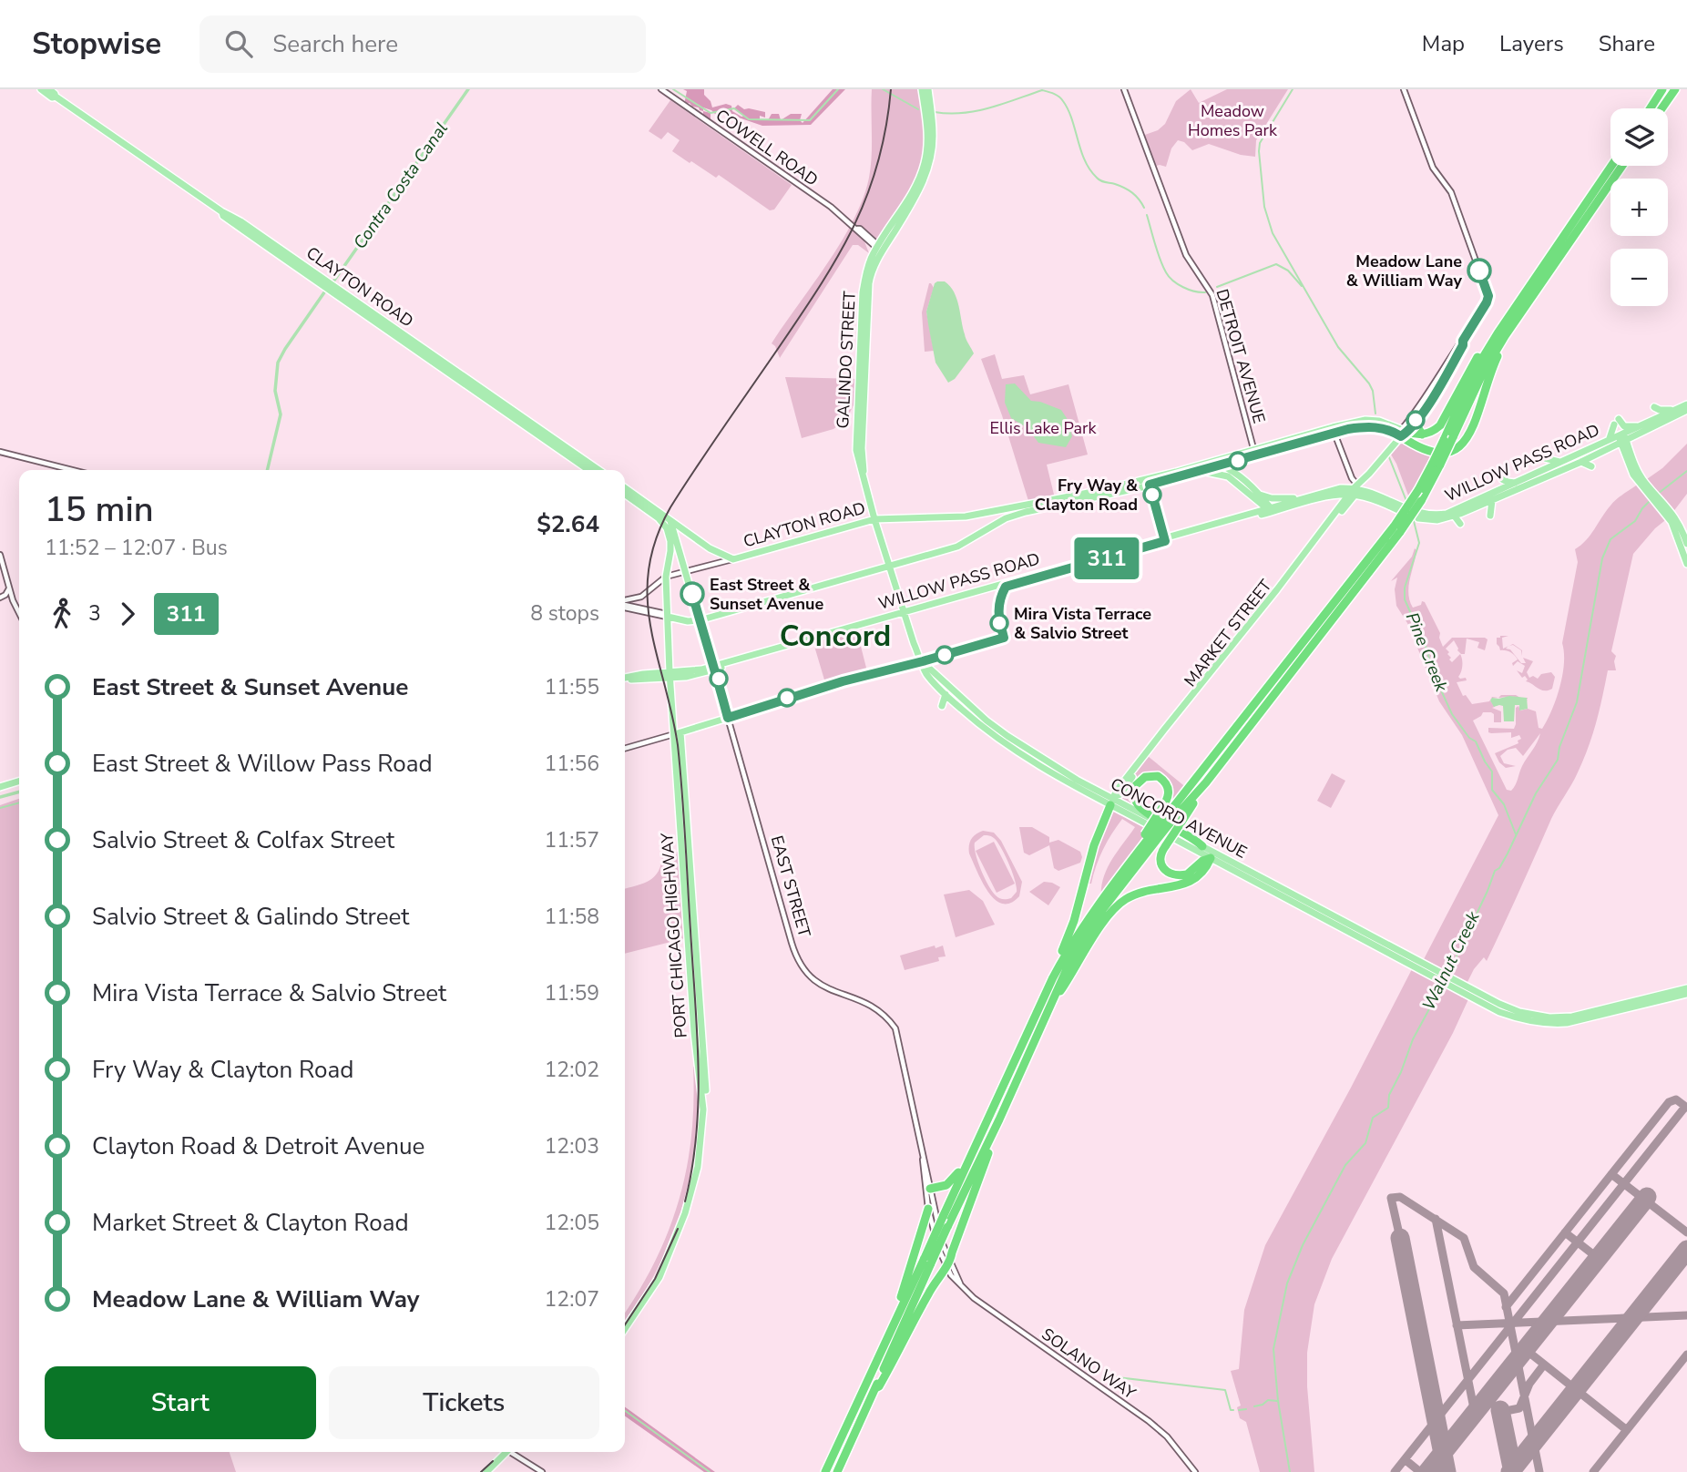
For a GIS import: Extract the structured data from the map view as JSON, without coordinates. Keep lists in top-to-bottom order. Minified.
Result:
{"streets":{"main road":["CLAYTON ROAD","GALINDO STREET","WILLOW PASS ROAD","MARKET STREET","CONCORD AVENUE","EAST STREET","PORT CHICAGO HIGHWAY"],"street":["COWELL ROAD","DETROIT AVENUE","SOLANO WAY"]},"crossings":[["COWELL ROAD","GALINDO STREET"],["CLAYTON ROAD","DETROIT AVENUE"],["CLAYTON ROAD","GALINDO STREET"],["CLAYTON ROAD","MARKET STREET"],["CLAYTON ROAD","EAST STREET"],["GALINDO STREET","WILLOW PASS ROAD"],["GALINDO STREET","CONCORD AVENUE"],["WILLOW PASS ROAD","MARKET STREET"],["WILLOW PASS ROAD","EAST STREET"],["WILLOW PASS ROAD","PORT CHICAGO HIGHWAY"],["MARKET STREET","CONCORD AVENUE"]],"districts":["Concord"],"water":["Contra Costa Canal","Pine Creek","Walnut Creek"],"parks":["Meadow Homes Park","Ellis Lake Park"],"places":["Meadow Lane & William Way","Fry Way & Clayton Road","East Street & Sunset Avenue","Mira Vista Terrace & Salvio Street"],"lines":["bus line 311"],"page":{"header":"Stopwise","search":"Search here","nav":["Map","Layers","Share"],"on_map":"311","map_buttons":["+","−"],"heading":["15 min","11:52 – 12:07 · Bus","$2.64"],"legs":["3","311","8 stops"],"list":[{"name":"East Street & Sunset Avenue","value":"11:55"},{"name":"East Street & Willow Pass Road","value":"11:56"},{"name":"Salvio Street & Colfax Street","value":"11:57"},{"name":"Salvio Street & Galindo Street","value":"11:58"},{"name":"Mira Vista Terrace & Salvio Street","value":"11:59"},{"name":"Fry Way & Clayton Road","value":"12:02"},{"name":"Clayton Road & Detroit Avenue","value":"12:03"},{"name":"Market Street & Clayton Road","value":"12:05"},{"name":"Meadow Lane & William Way","value":"12:07"}],"buttons":["Start","Tickets"]}}
